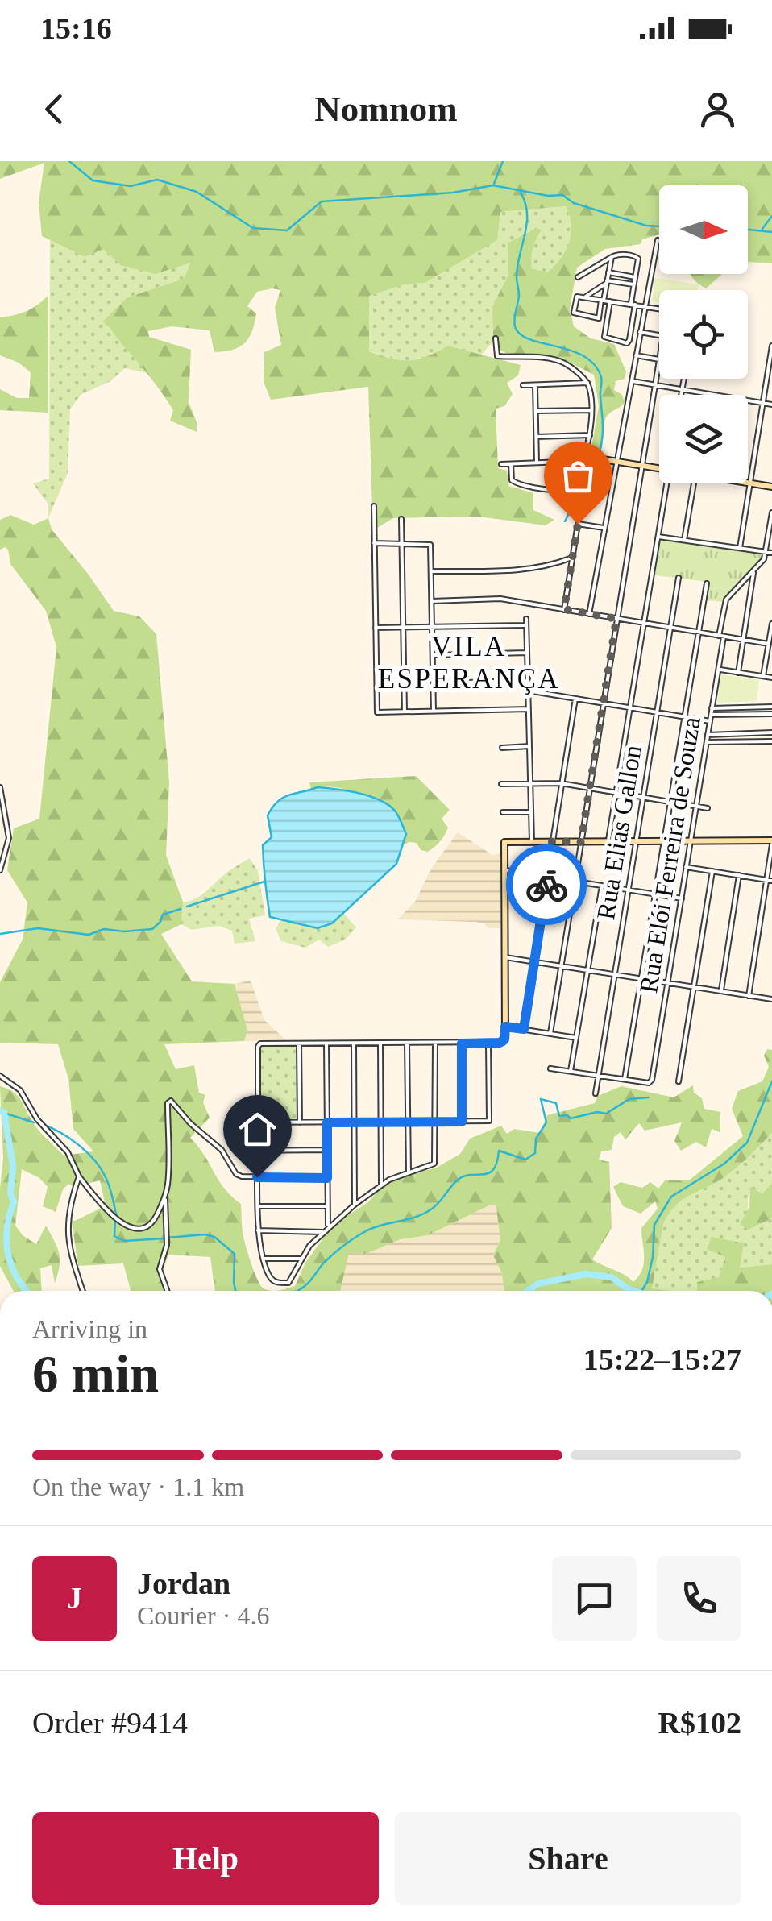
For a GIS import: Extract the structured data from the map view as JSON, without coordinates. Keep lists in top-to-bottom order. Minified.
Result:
{"streets":{"street":["Rua Elias Gallon","Rua Elói Ferreira de Souza"]},"districts":["VILA ESPERANÇA"],"north":"right","page":{"status":"15:16","header":"Nomnom","heading":["6 min","Arriving in","15:22–15:27"],"panel":["Jordan","Courier · 4.6","Order #9414","R$102"],"bar":"On the way · 1.1 km","round":"J","buttons":["Help","Share"]}}
